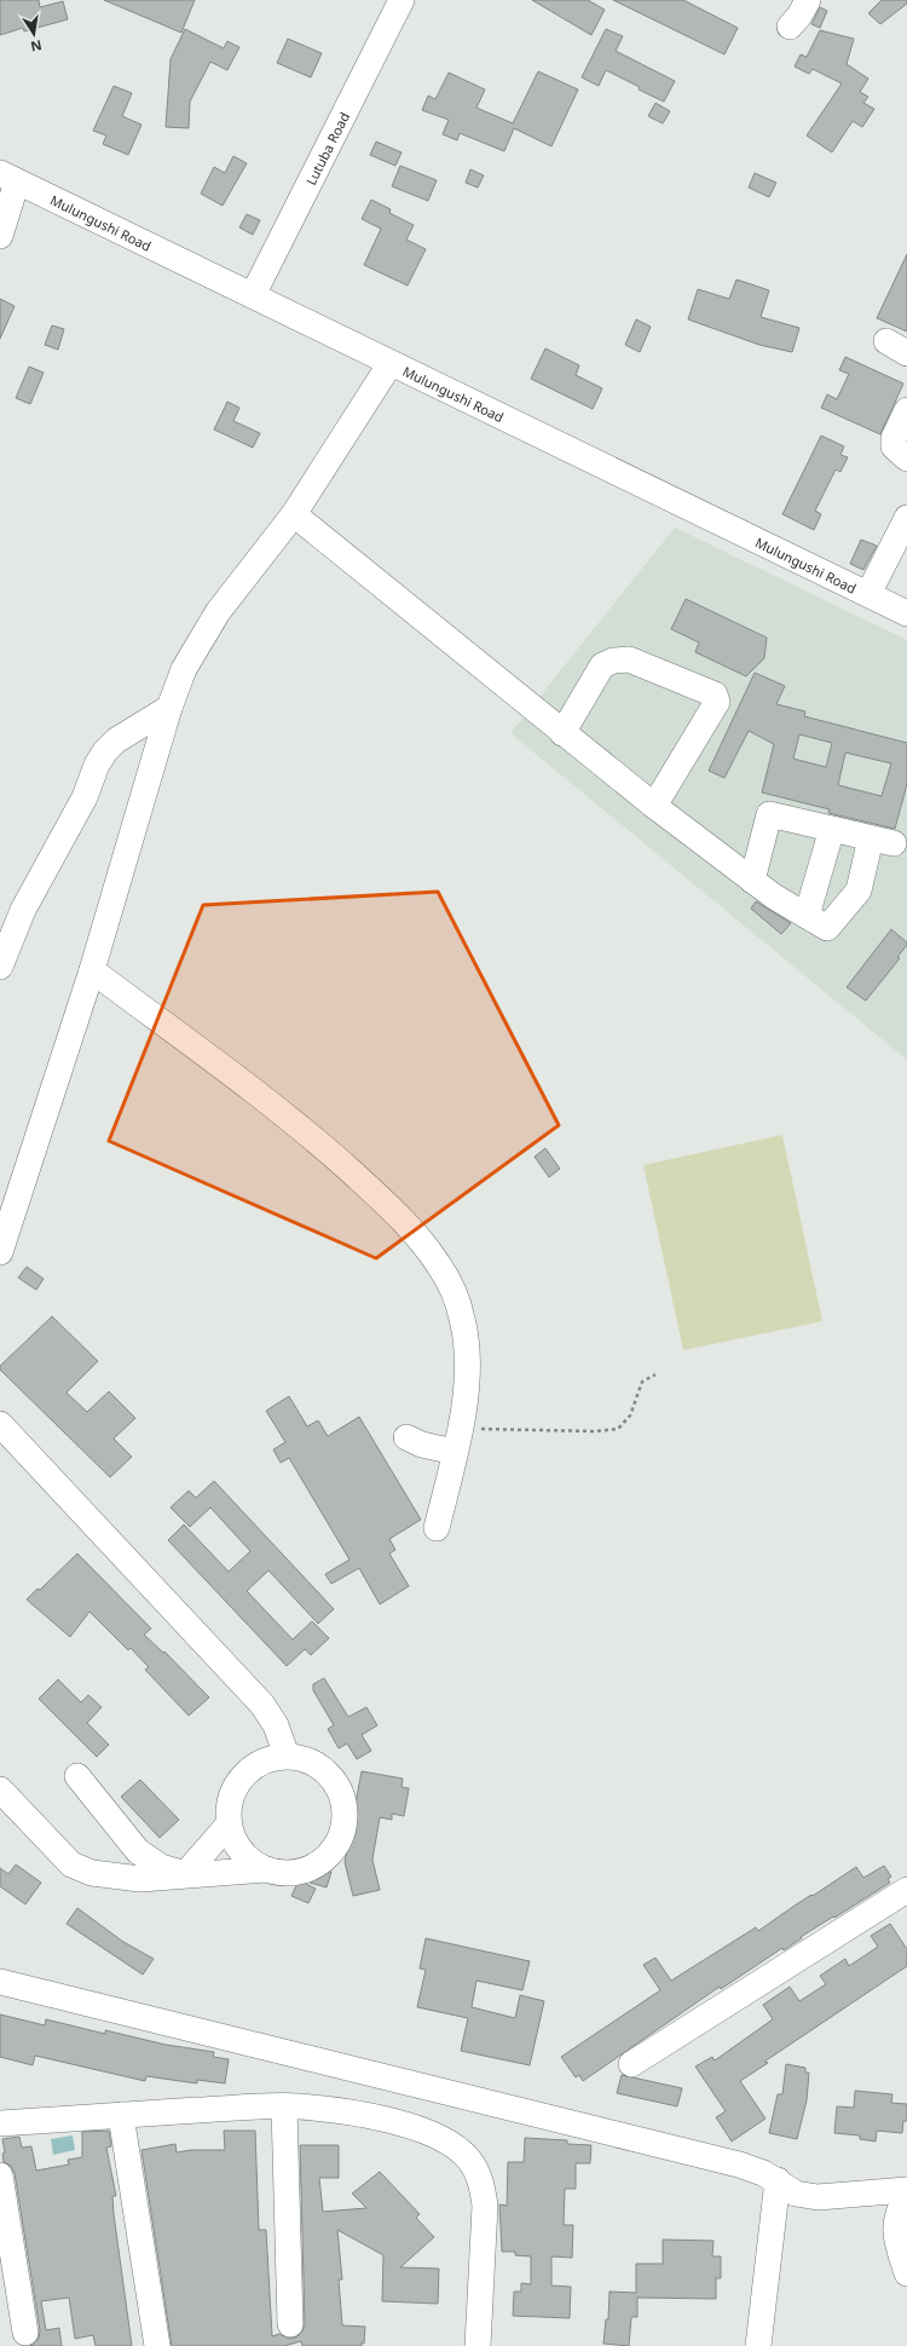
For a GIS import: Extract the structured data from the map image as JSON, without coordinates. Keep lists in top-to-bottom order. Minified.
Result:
{"streets":{"street":["Lutuba Road","Mulungushi Road"]},"crossings":[["Lutuba Road","Mulungushi Road"]],"north":"bottom"}
